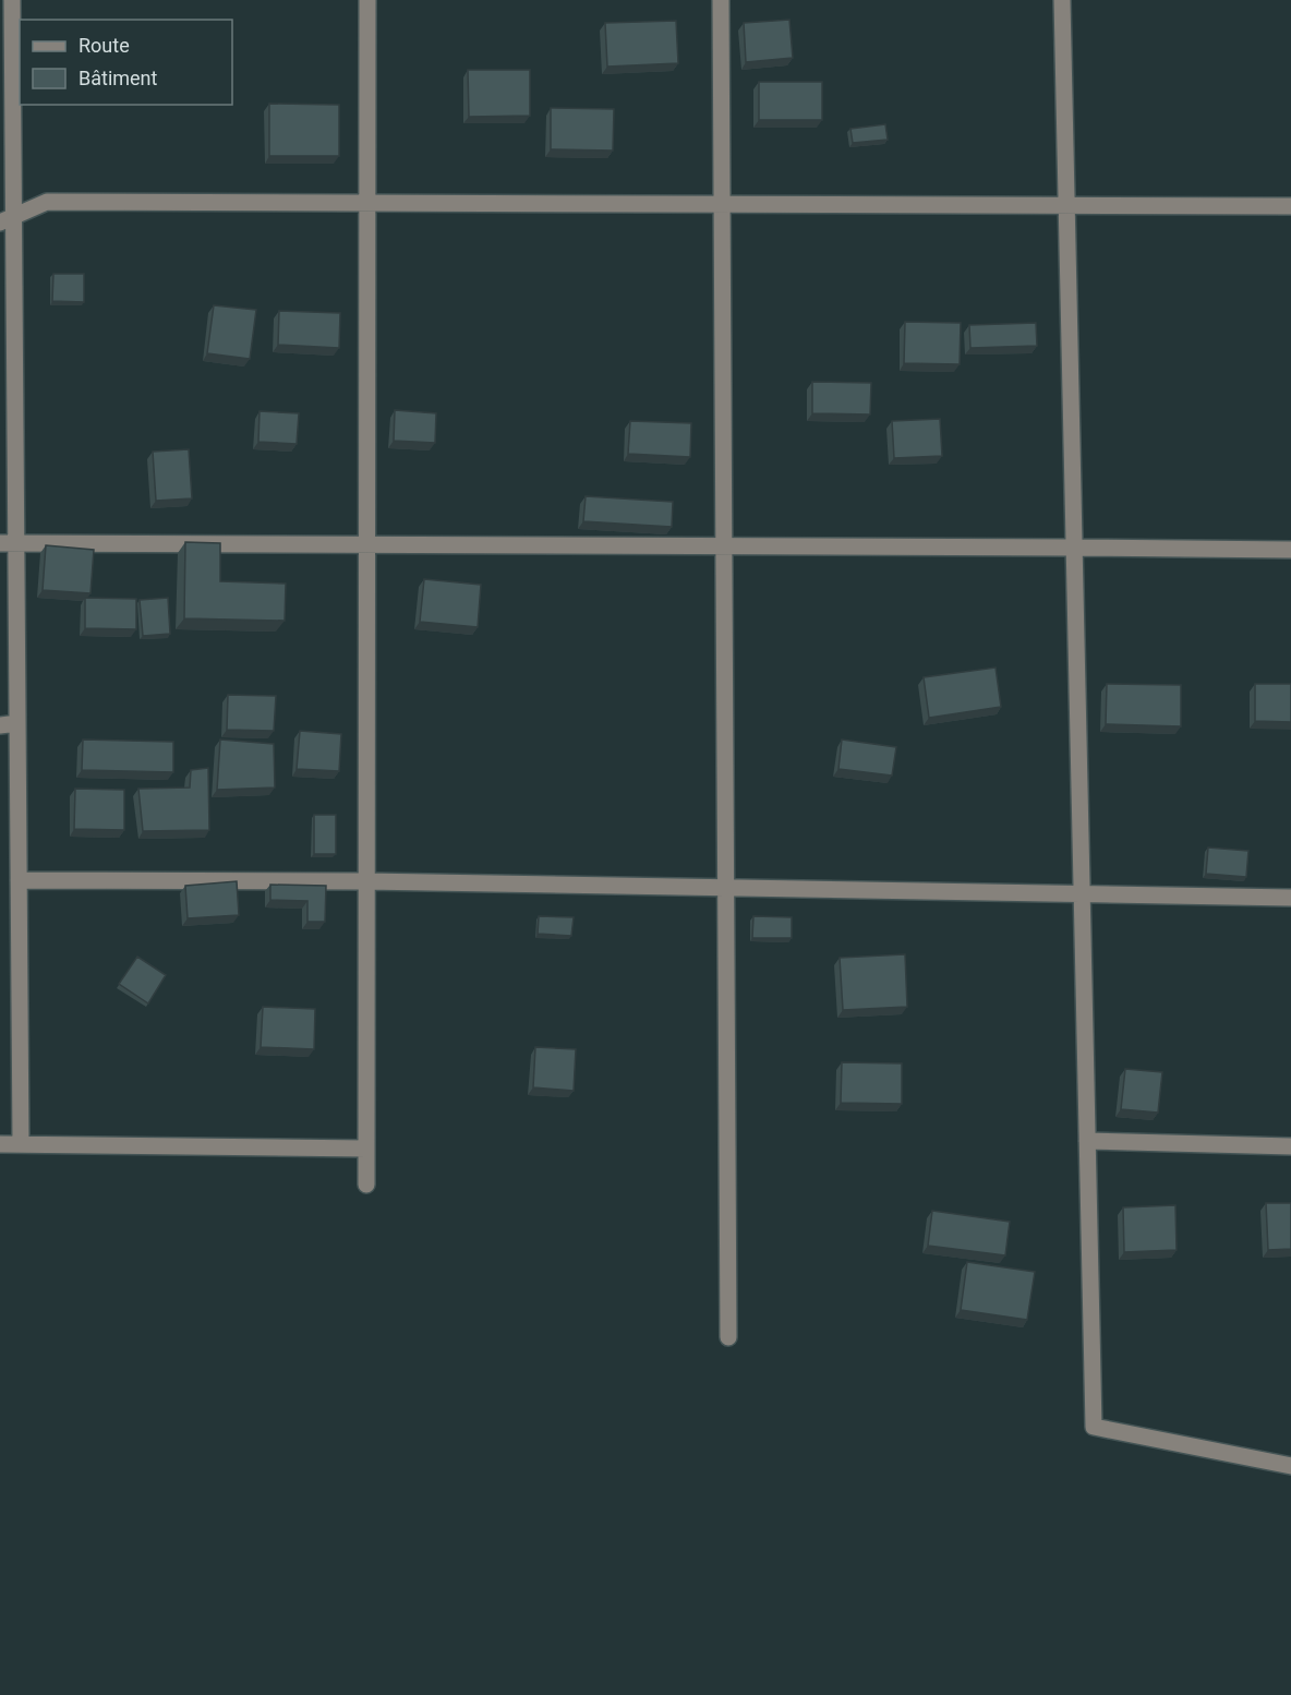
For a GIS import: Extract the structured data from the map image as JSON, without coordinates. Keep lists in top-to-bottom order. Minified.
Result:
{"legend":["Route","Bâtiment"]}
